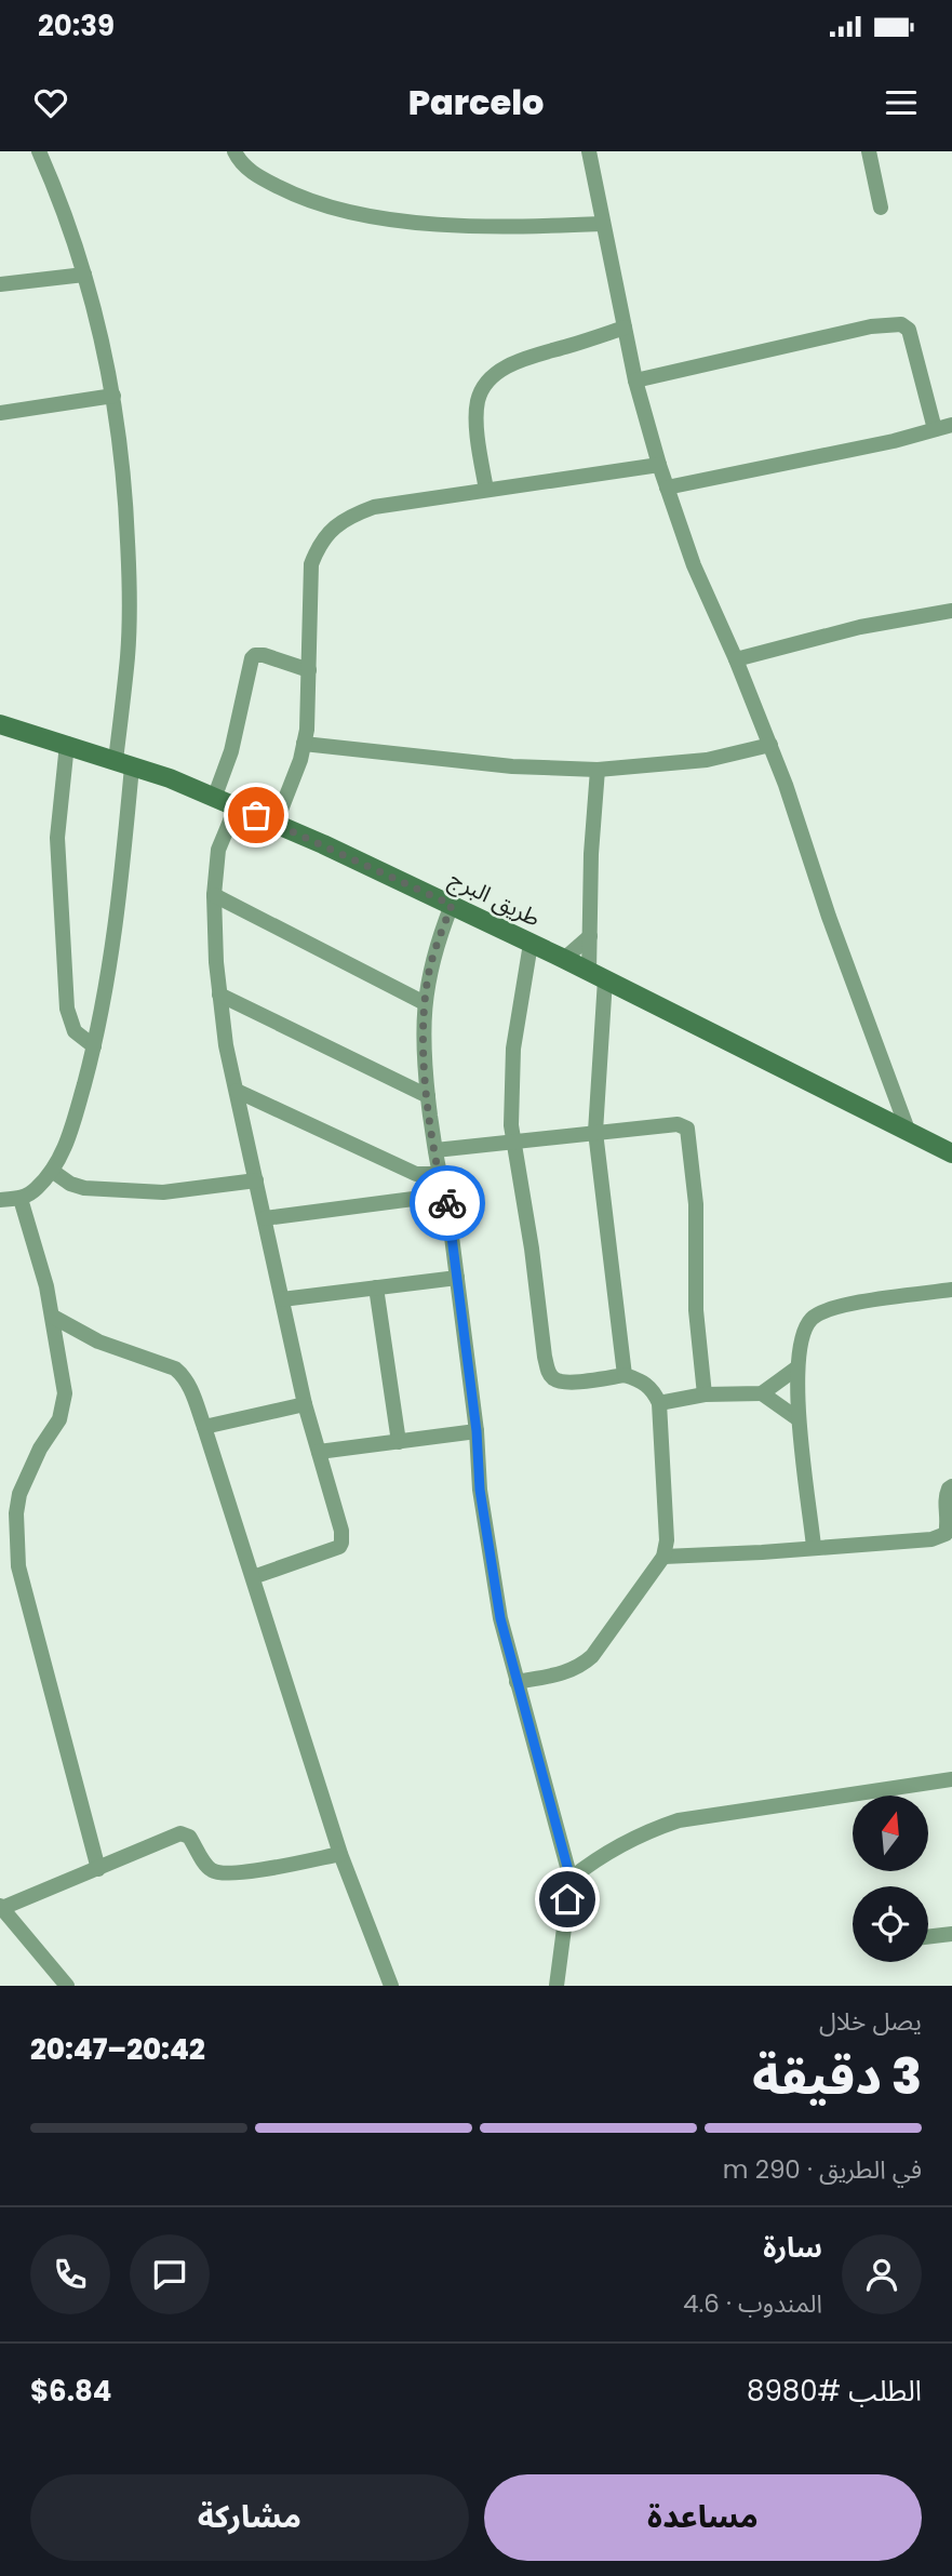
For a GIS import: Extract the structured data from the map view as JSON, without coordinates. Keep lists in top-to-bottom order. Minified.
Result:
{"streets":{"street":["طريق البرج"]},"north":"top","page":{"status":"20:39","header":"Parcelo","heading":["3 دقيقة","يصل خلال","20:42–20:47"],"panel":["سارة","المندوب · 4.6","الطلب #8980","$6.84"],"bar":"في الطريق · 290 m","buttons":["مساعدة","مشاركة"]}}
